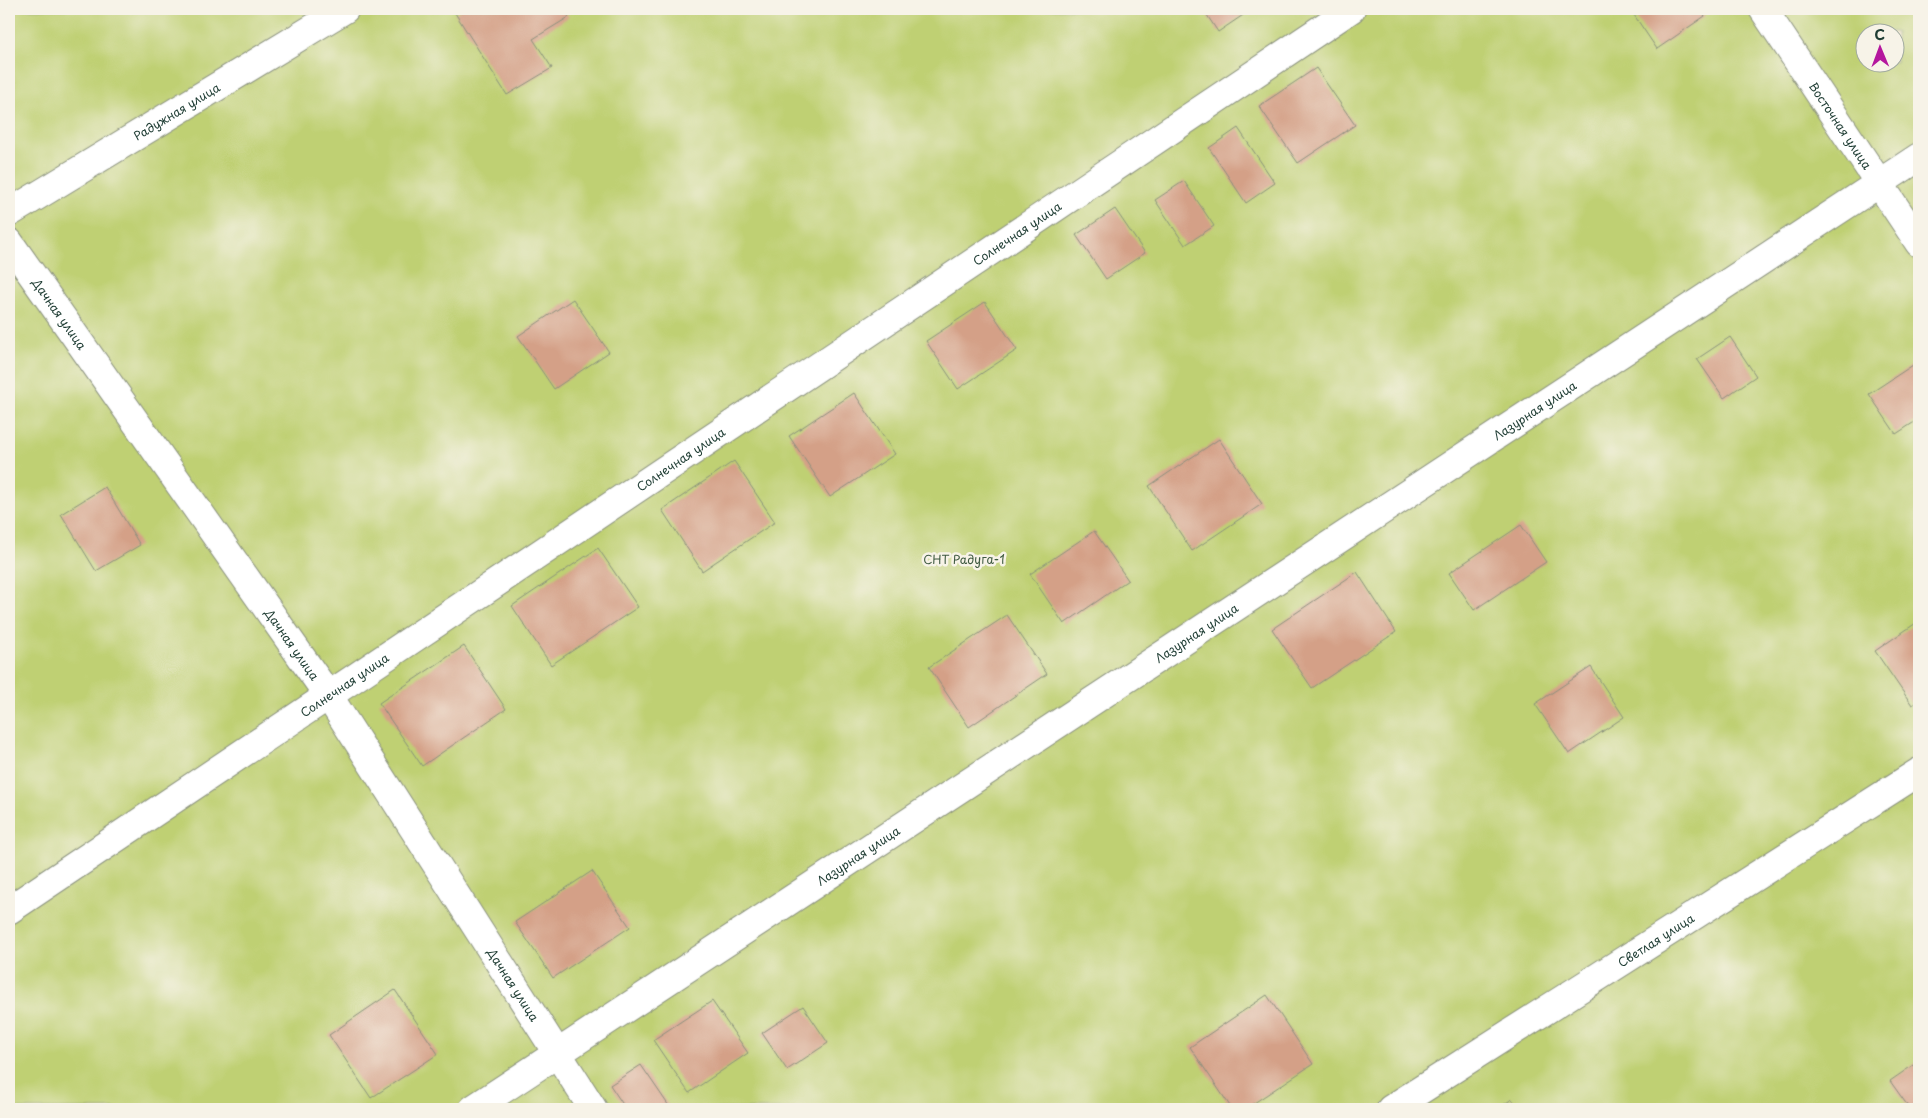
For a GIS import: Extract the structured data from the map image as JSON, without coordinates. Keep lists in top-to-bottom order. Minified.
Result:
{"streets":{"street":["Радужная улица","Восточная улица","Солнечная улица","Дачная улица","Лазурная улица","Светлая улица"]},"crossings":[["Восточная улица","Лазурная улица"],["Солнечная улица","Дачная улица"],["Дачная улица","Лазурная улица"]],"parks":["СНТ Радуга-1"],"north":"top"}
